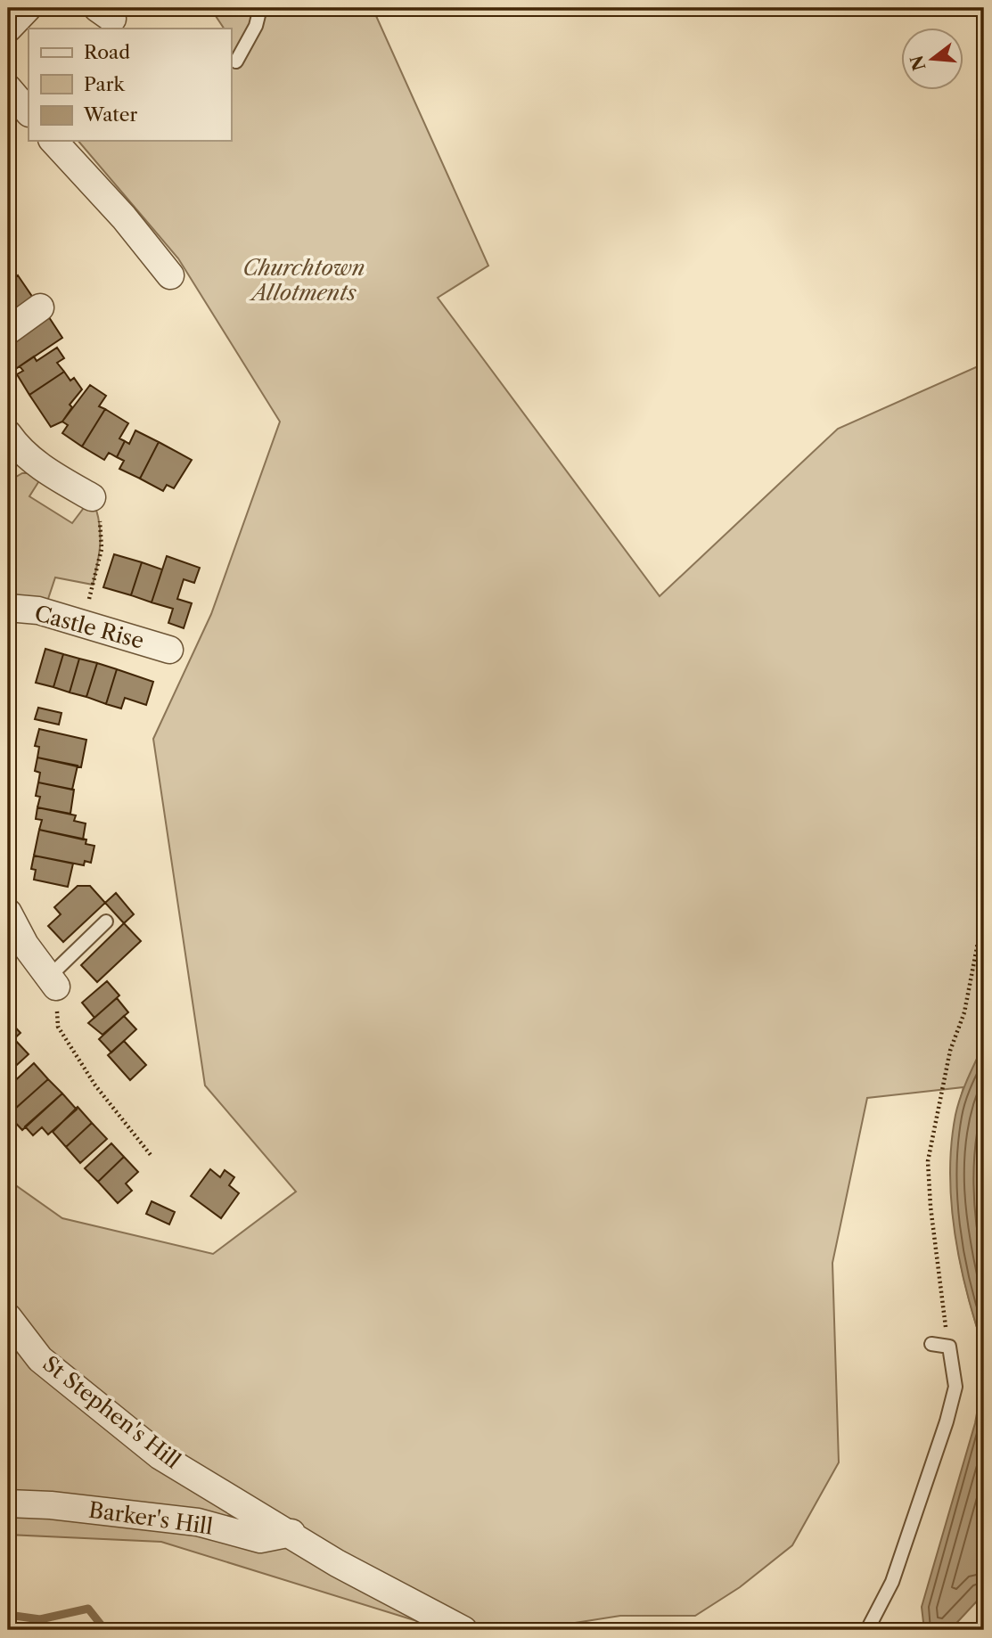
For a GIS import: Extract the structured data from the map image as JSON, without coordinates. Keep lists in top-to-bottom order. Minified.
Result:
{"streets":{"street":["Castle Rise","St Stephen's Hill","Barker's Hill"]},"crossings":[["St Stephen's Hill","Barker's Hill"]],"parks":["Churchtown Allotments"],"legend":["Road","Park","Water"],"north":"left"}
